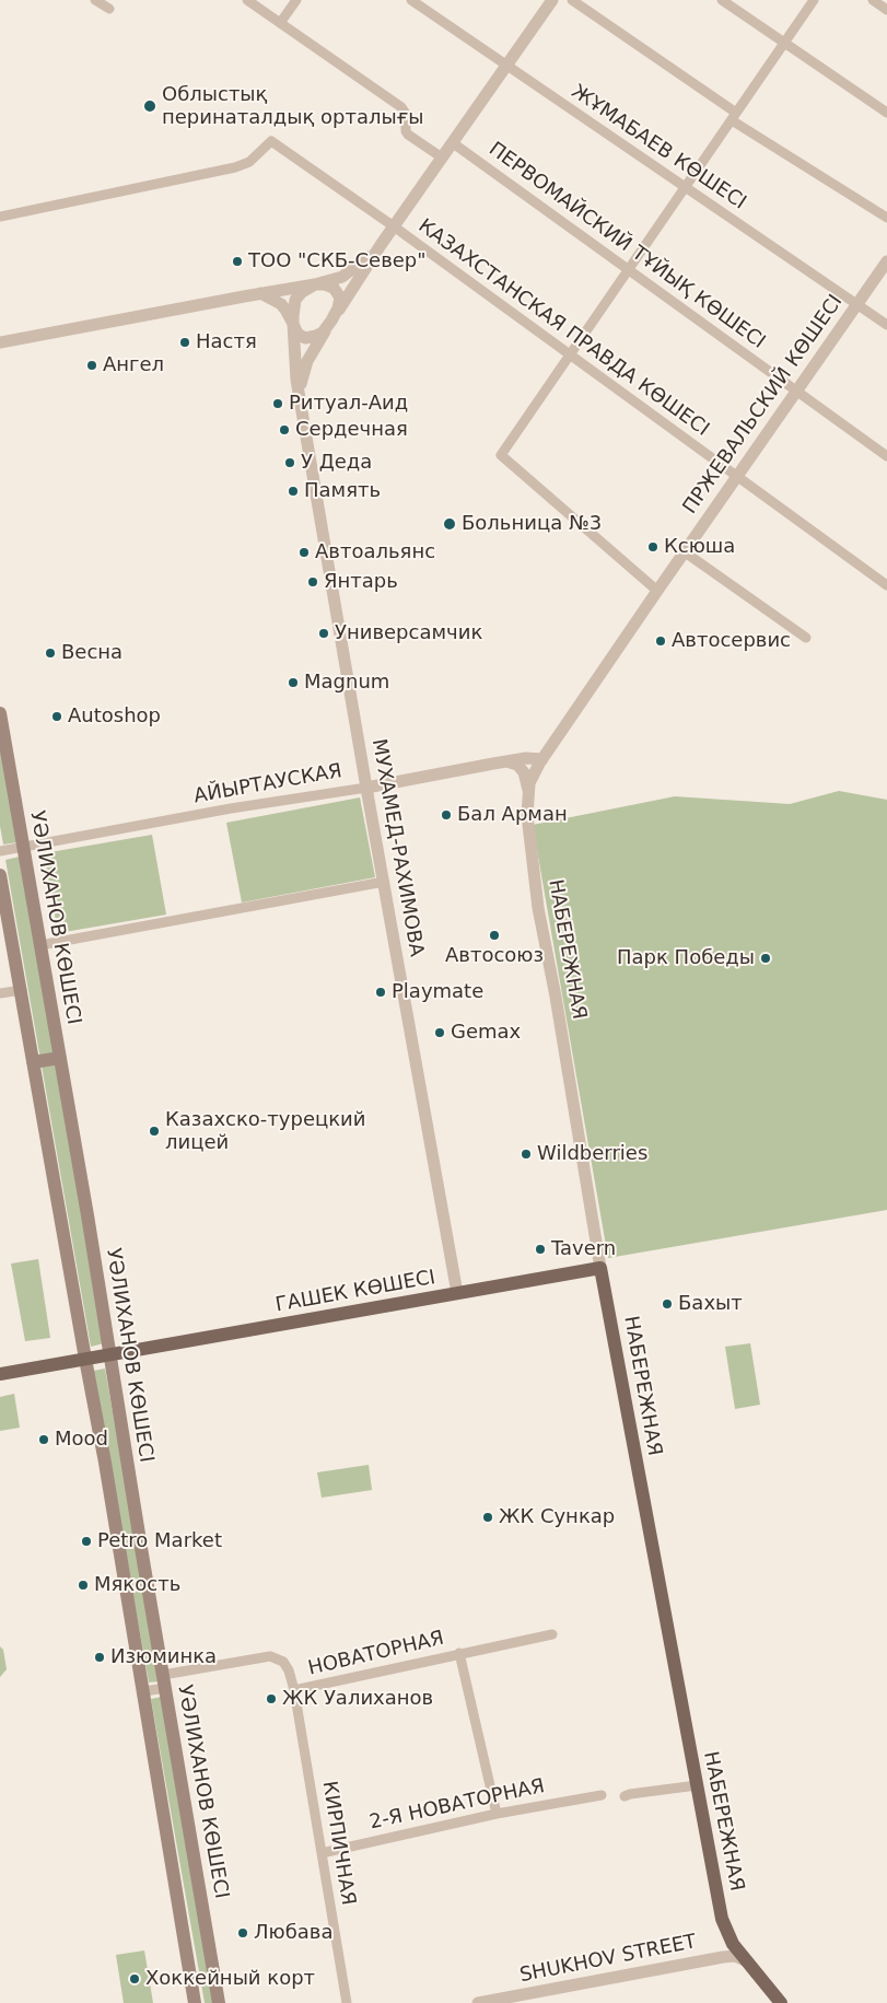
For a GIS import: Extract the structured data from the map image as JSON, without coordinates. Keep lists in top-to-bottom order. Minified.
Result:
{"streets":{"main road":["УӘЛИХАНОВ КӨШЕСІ","НАБЕРЕЖНАЯ","ГАШЕК КӨШЕСІ"],"street":["ЖҰМАБАЕВ КӨШЕСІ","ПЕРВОМАЙСКИЙ ТҰЙЫҚ КӨШЕСІ","КАЗАХСТАНСКАЯ ПРАВДА КӨШЕСІ","ПРЖЕВАЛЬСКИЙ КӨШЕСІ","АЙЫРТАУСКАЯ","МУХАМЕД-РАХИМОВА","НОВАТОРНАЯ","2-Я НОВАТОРНАЯ","КИРПИЧНАЯ","SHUKHOV STREET"]},"crossings":[["ЖҰМАБАЕВ КӨШЕСІ","ПРЖЕВАЛЬСКИЙ КӨШЕСІ"],["ПЕРВОМАЙСКИЙ ТҰЙЫҚ КӨШЕСІ","ПРЖЕВАЛЬСКИЙ КӨШЕСІ"],["КАЗАХСТАНСКАЯ ПРАВДА КӨШЕСІ","ПРЖЕВАЛЬСКИЙ КӨШЕСІ"],["ПРЖЕВАЛЬСКИЙ КӨШЕСІ","АЙЫРТАУСКАЯ"],["ПРЖЕВАЛЬСКИЙ КӨШЕСІ","НАБЕРЕЖНАЯ"],["АЙЫРТАУСКАЯ","МУХАМЕД-РАХИМОВА"],["АЙЫРТАУСКАЯ","УӘЛИХАНОВ КӨШЕСІ"],["АЙЫРТАУСКАЯ","НАБЕРЕЖНАЯ"],["МУХАМЕД-РАХИМОВА","ГАШЕК КӨШЕСІ"],["УӘЛИХАНОВ КӨШЕСІ","ГАШЕК КӨШЕСІ"],["УӘЛИХАНОВ КӨШЕСІ","НОВАТОРНАЯ"],["НАБЕРЕЖНАЯ","ГАШЕК КӨШЕСІ"],["НАБЕРЕЖНАЯ","SHUKHOV STREET"],["НОВАТОРНАЯ","КИРПИЧНАЯ"],["2-Я НОВАТОРНАЯ","КИРПИЧНАЯ"]],"places":["Облыстық перинаталдық орталығы","ТОО \"СКБ-Север\"","Настя","Ангел","Ритуал-Аид","Сердечная","У Деда","Память","Больница №3","Ксюша","Автоальянс","Янтарь","Универсамчик","Автосервис","Весна","Magnum","Autoshop","Бал Арман","Автосоюз","Парк Победы","Playmate","Gemax","Казахско-турецкий лицей","Wildberries","Tavern","Бахыт","Mood","ЖК Сункар","Petro Market","Мякость","Изюминка","ЖК Уалиханов","Любава","Хоккейный корт"]}
